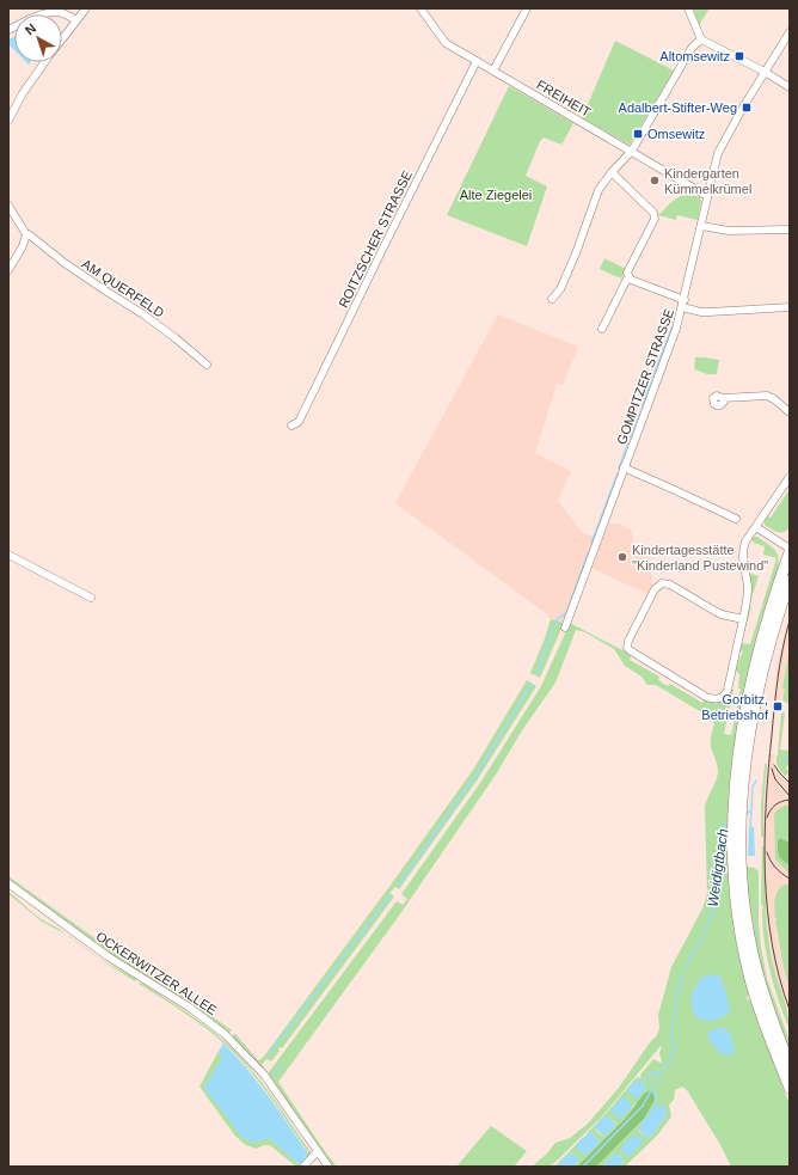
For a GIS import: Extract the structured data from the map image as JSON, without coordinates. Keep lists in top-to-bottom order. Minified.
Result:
{"streets":{"street":["FREIHEIT","ROITZSCHER STRASSE","AM QUERFELD","GOMPITZER STRASSE","OCKERWITZER ALLEE"]},"crossings":[["FREIHEIT","ROITZSCHER STRASSE"],["FREIHEIT","GOMPITZER STRASSE"]],"water":["Weidigtbach"],"parks":["Alte Ziegelei"],"places":{"transit":["Altomsewitz","Adalbert-Stifter-Weg","Omsewitz","Gorbitz, Betriebshof"],"other":["Kindergarten Kümmelkrümel","Kindertagesstätte \"Kinderland Pustewind\""]},"north":"top left"}
